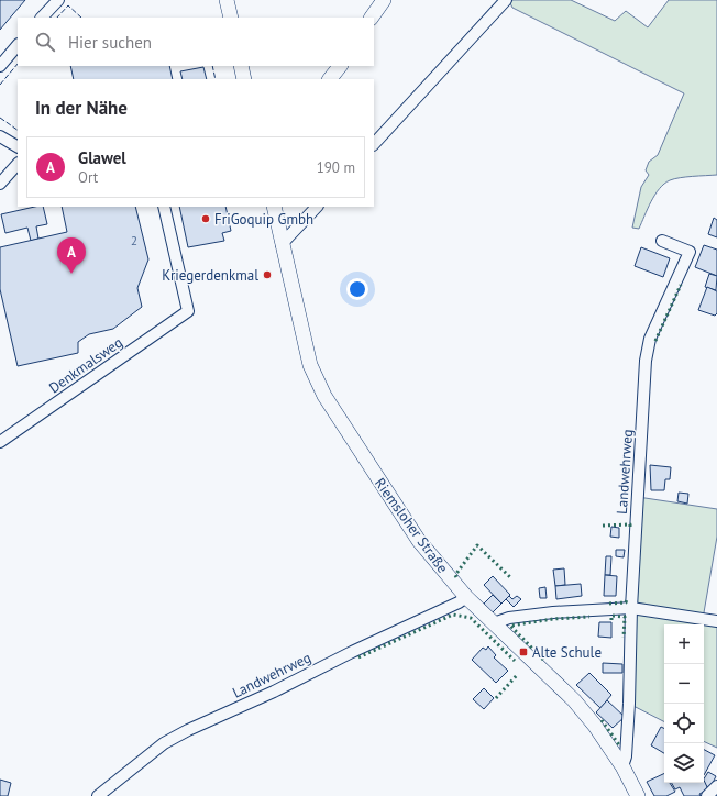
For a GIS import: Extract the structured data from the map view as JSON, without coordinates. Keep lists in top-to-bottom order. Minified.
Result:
{"streets":{"main road":["Riemsloher Straße"],"street":["Denkmalsweg","Landwehrweg"]},"crossings":[["Landwehrweg","Riemsloher Straße"]],"places":{"other":["FriGoquip Gmbh","Kriegerdenkmal"],"transit":["Alte Schule"]},"house_numbers":["2"],"page":{"search":"Hier suchen","heading":"In der Nähe","list":[{"mark":"A","name":"Glawel","note":"Ort","value":"190 m"}],"pins":"A","map_buttons":["+","−"]}}
